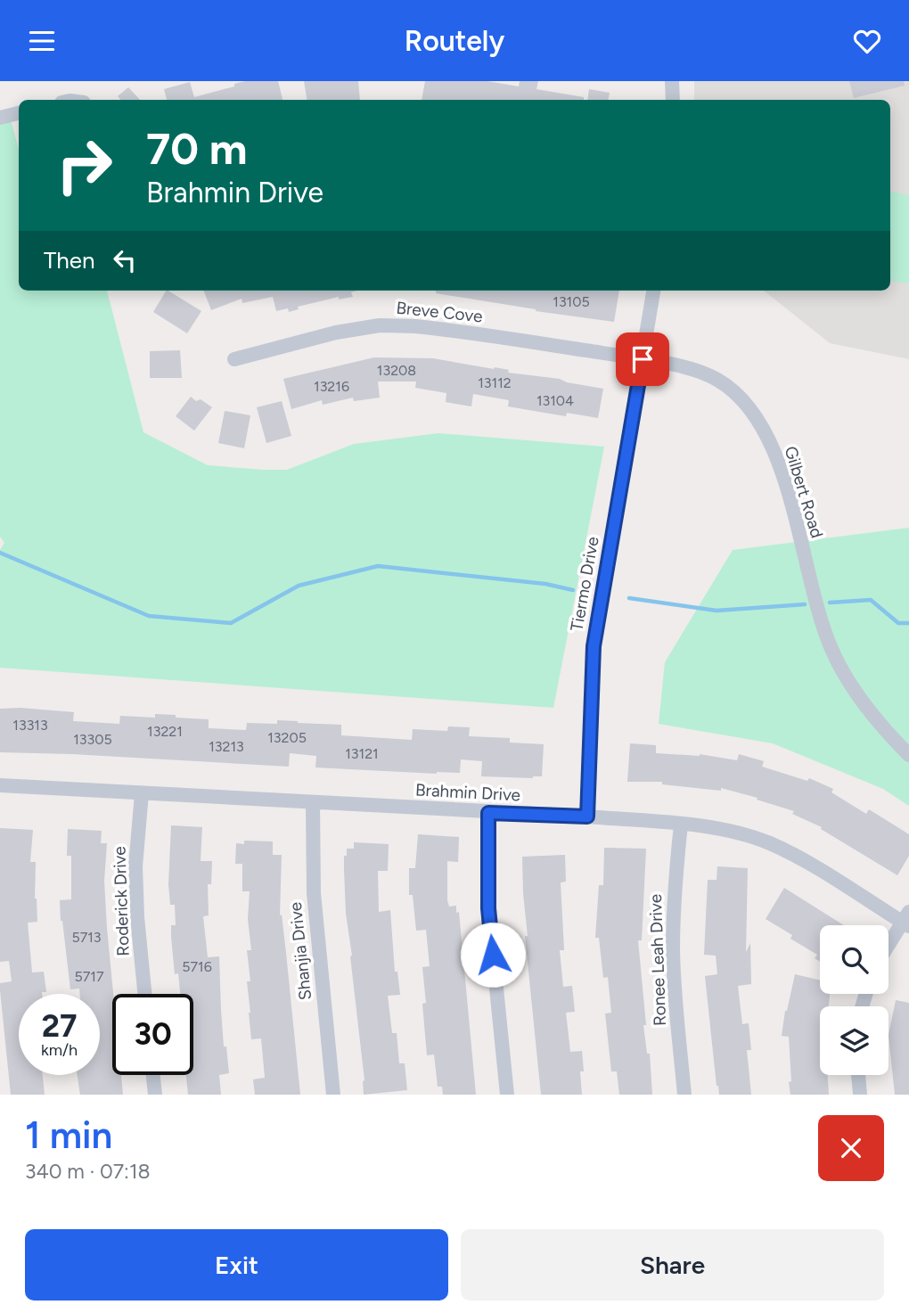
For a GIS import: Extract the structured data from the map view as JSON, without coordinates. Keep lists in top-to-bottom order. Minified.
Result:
{"streets":{"street":["Breve Cove","Gilbert Road","Tiermo Drive","Brahmin Drive","Roderick Drive","Shanjia Drive","Ronee Leah Drive"]},"crossings":[["Breve Cove","Gilbert Road"],["Breve Cove","Tiermo Drive"],["Gilbert Road","Tiermo Drive"],["Tiermo Drive","Brahmin Drive"],["Brahmin Drive","Roderick Drive"],["Brahmin Drive","Shanjia Drive"],["Brahmin Drive","Ronee Leah Drive"]],"house_numbers":["13105","13208","13112","13216","13104","13313","13221","13205","13305","13213","13121","5713","5716","5717"],"page":{"header":"Routely","turn":["70 m","Brahmin Drive"],"then":"Then","speed":"27 km/h","limit":"30","heading":["1 min","340 m · 07:18"],"buttons":["Exit","Share"]}}
